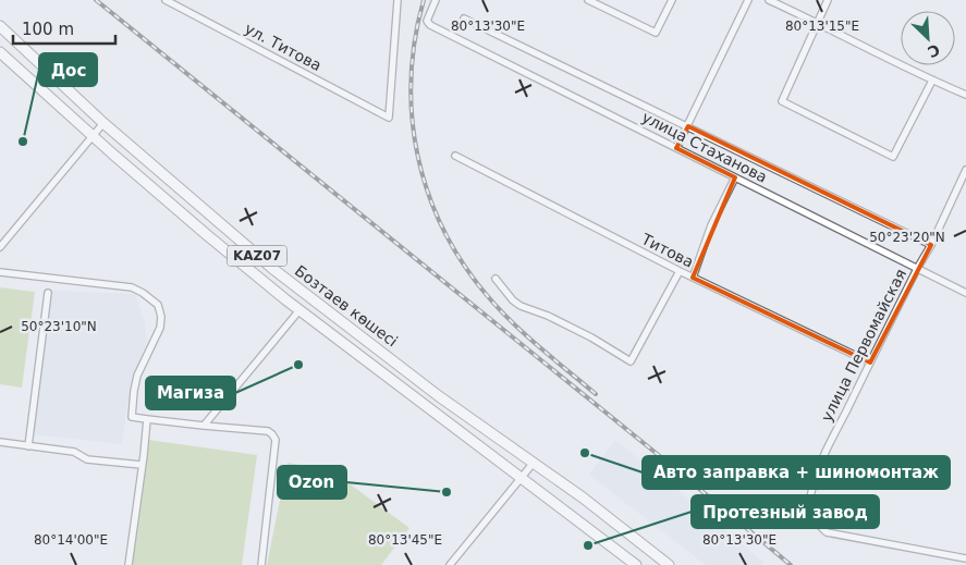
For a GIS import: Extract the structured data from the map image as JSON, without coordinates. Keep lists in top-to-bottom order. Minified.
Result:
{"streets":{"highway":["KAZ07","Бозтаев көшесі"],"street":["ул. Титова","улица Стаханова","Титова","улица Первомайская"]},"crossings":[["улица Стаханова","улица Первомайская"],["Титова","улица Первомайская"]],"places":["Дос","Магиза","Авто заправка + шиномонтаж","Ozon","Протезный завод"],"scale_bar":"100 m","north":"bottom right","coordinates":["80°13'30\"E","80°13'15\"E","50°23'20\"N","50°23'10\"N","80°14'00\"E","80°13'45\"E"]}
